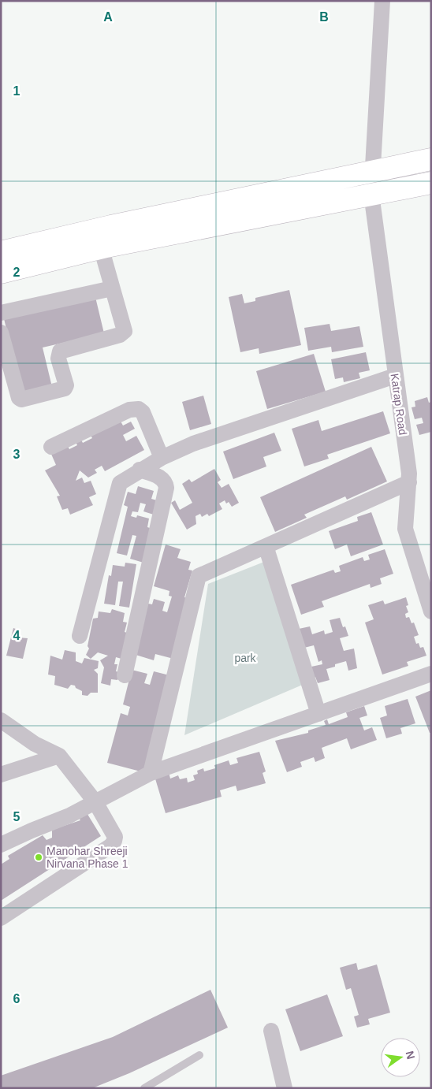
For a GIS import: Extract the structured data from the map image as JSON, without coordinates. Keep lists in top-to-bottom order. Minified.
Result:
{"streets":{"street":["Katrap Road"]},"parks":["park"],"places":["Manohar Shreeji Nirvana Phase 1"],"north":"right","grid":{"columns":["A","B"],"rows":["1","2","3","4","5","6"]}}
